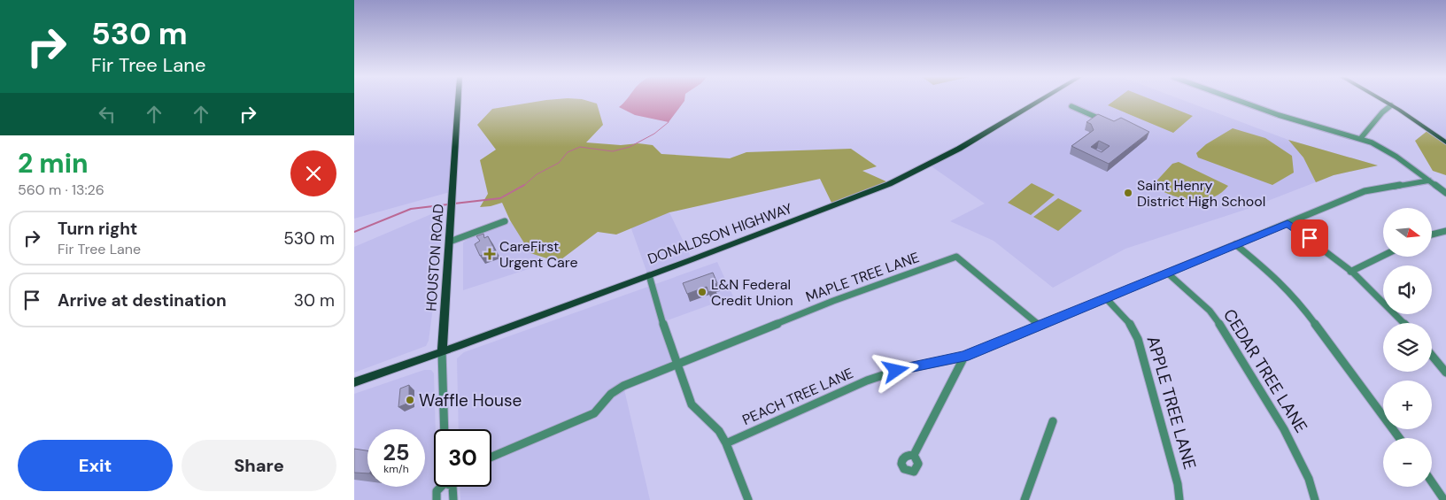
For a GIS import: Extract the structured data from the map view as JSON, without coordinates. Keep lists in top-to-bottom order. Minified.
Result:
{"streets":{"main road":["DONALDSON HIGHWAY","HOUSTON ROAD"],"street":["MAPLE TREE LANE","CEDAR TREE LANE","PEACH TREE LANE","APPLE TREE LANE"]},"crossings":[["DONALDSON HIGHWAY","HOUSTON ROAD"],["MAPLE TREE LANE","PEACH TREE LANE"],["CEDAR TREE LANE","PEACH TREE LANE"],["PEACH TREE LANE","APPLE TREE LANE"]],"places":{"other":["Saint Henry District High School","L&N Federal Credit Union","Waffle House"],"health":["CareFirst Urgent Care"]},"north":"right","page":{"turn":["530 m","Fir Tree Lane"],"heading":["2 min","560 m · 13:26"],"map_buttons":["+","−"],"list":[{"name":"Turn right","note":"Fir Tree Lane","value":"530 m"},{"name":"Arrive at destination","value":"30 m"}],"speed":"25 km/h","limit":"30","buttons":["Exit","Share"]}}
